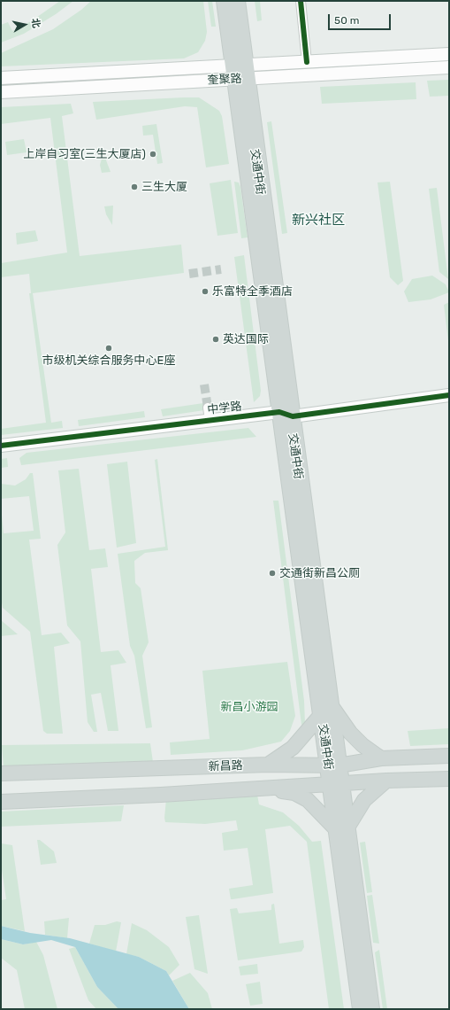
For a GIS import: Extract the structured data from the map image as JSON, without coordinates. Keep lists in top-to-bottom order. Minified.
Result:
{"streets":{"main road":["奎聚路","交通中街","中学路","新昌路"]},"crossings":[["奎聚路","交通中街"],["交通中街","中学路"],["交通中街","新昌路"]],"districts":["新兴社区"],"parks":["新昌小游园"],"places":["上岸自习室(三生大厦店)","三生大厦","乐富特全季酒店","英达国际","市级机关综合服务中心E座","交通街新昌公厕"],"scale_bar":"50 m","north":"right"}
